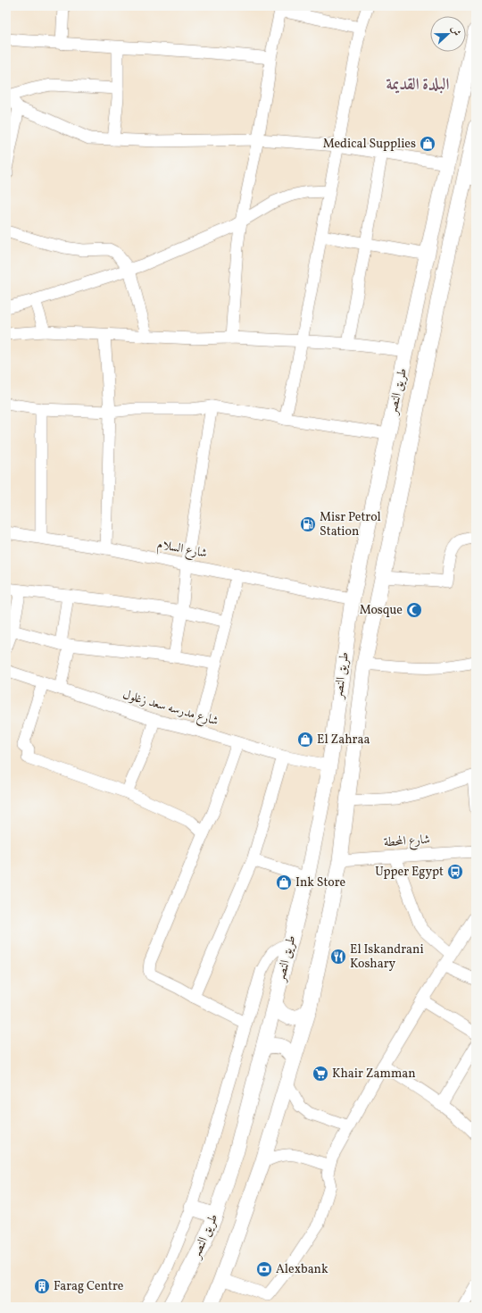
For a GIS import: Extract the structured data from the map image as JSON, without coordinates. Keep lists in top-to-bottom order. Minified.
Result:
{"streets":{"main road":["طريق النصر"],"street":["شارع السلام","شارع مدرسه سعد زغلول","شارع المحطة"]},"crossings":[["طريق النصر","شارع السلام"],["طريق النصر","شارع مدرسه سعد زغلول"],["طريق النصر","شارع المحطة"]],"districts":["البلدة القديمة"],"places":{"shop":["Medical Supplies","El Zahraa","Ink Store"],"fuel station":["Misr Petrol Station"],"mosque":["Mosque"],"bus stop":["Upper Egypt"],"restaurant":["El Iskandrani Koshary"],"supermarket":["Khair Zamman"],"bank":["Alexbank"],"building":["Farag Centre"]},"north":"right"}
